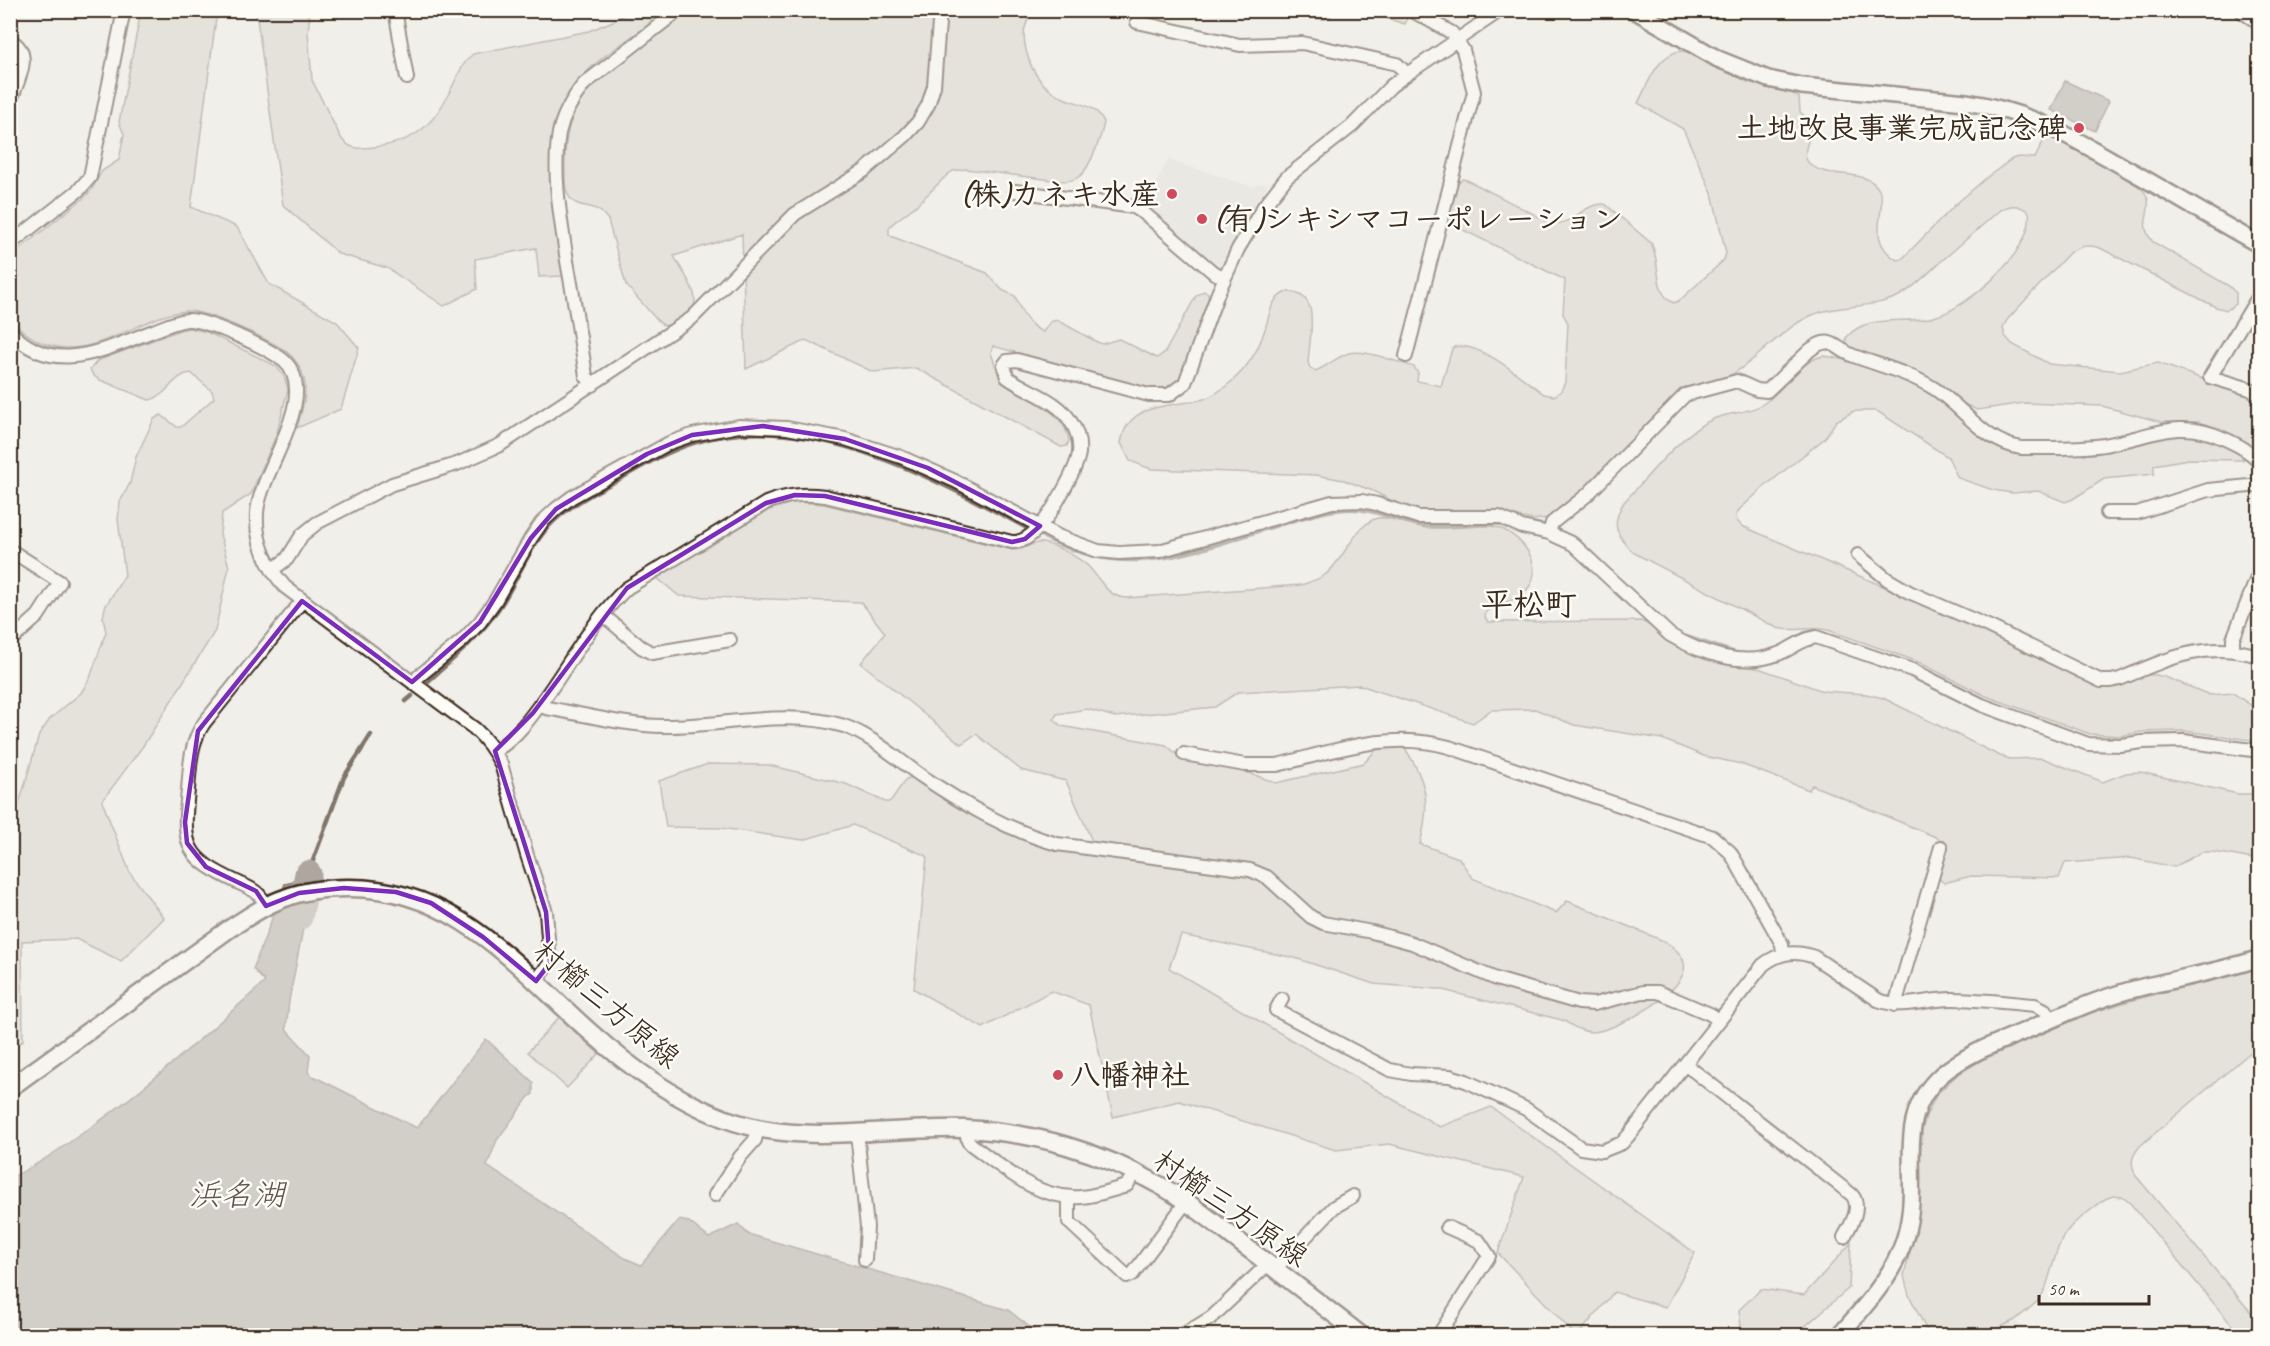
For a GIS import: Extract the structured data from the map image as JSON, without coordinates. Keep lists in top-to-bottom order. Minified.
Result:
{"streets":{"main road":["村櫛三方原線"]},"districts":["平松町"],"water":["浜名湖"],"places":["土地改良事業完成記念碑","(株)カネキ水産","(有)シキシマコーポレーション","八幡神社"],"scale_bar":"50 m"}
